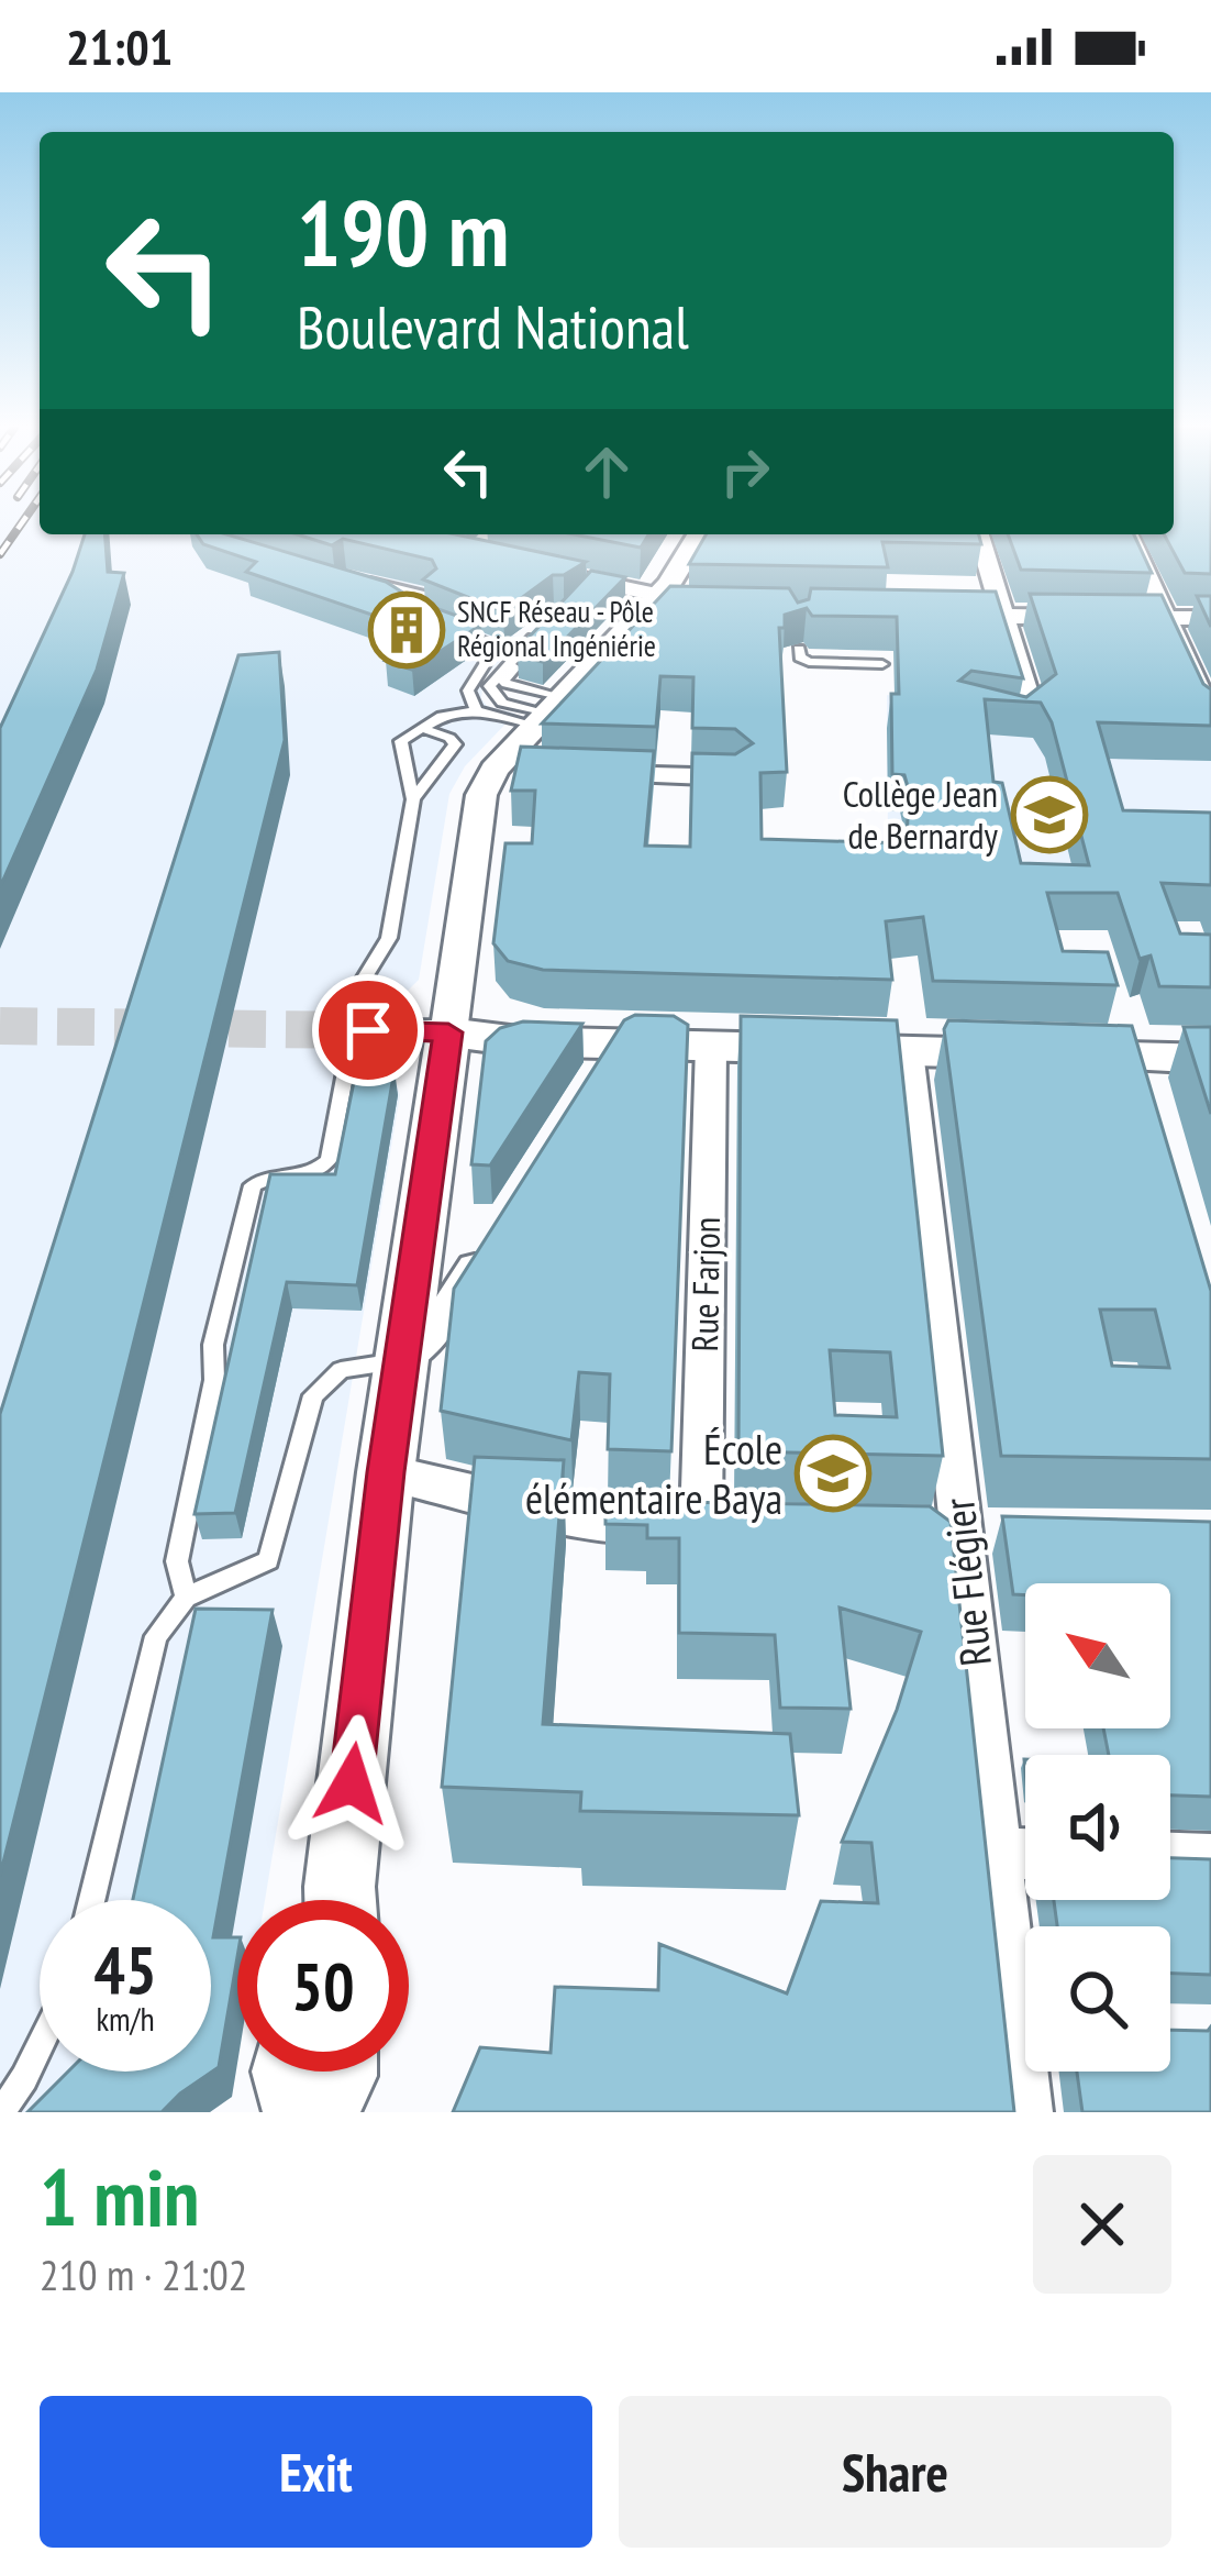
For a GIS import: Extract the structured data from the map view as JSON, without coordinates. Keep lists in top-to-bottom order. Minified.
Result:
{"streets":{"street":["Rue Farjon","Rue Flégier"]},"places":{"building":["SNCF Réseau - Pôle Régional Ingéniérie"],"school or university":["Collège Jean de Bernardy","École élémentaire Baya"]},"north":"top left","page":{"status":"21:01","turn":["190 m","Boulevard National"],"speed":"45 km/h","limit":"50","heading":["1 min","210 m · 21:02"],"buttons":["Exit","Share"]}}
